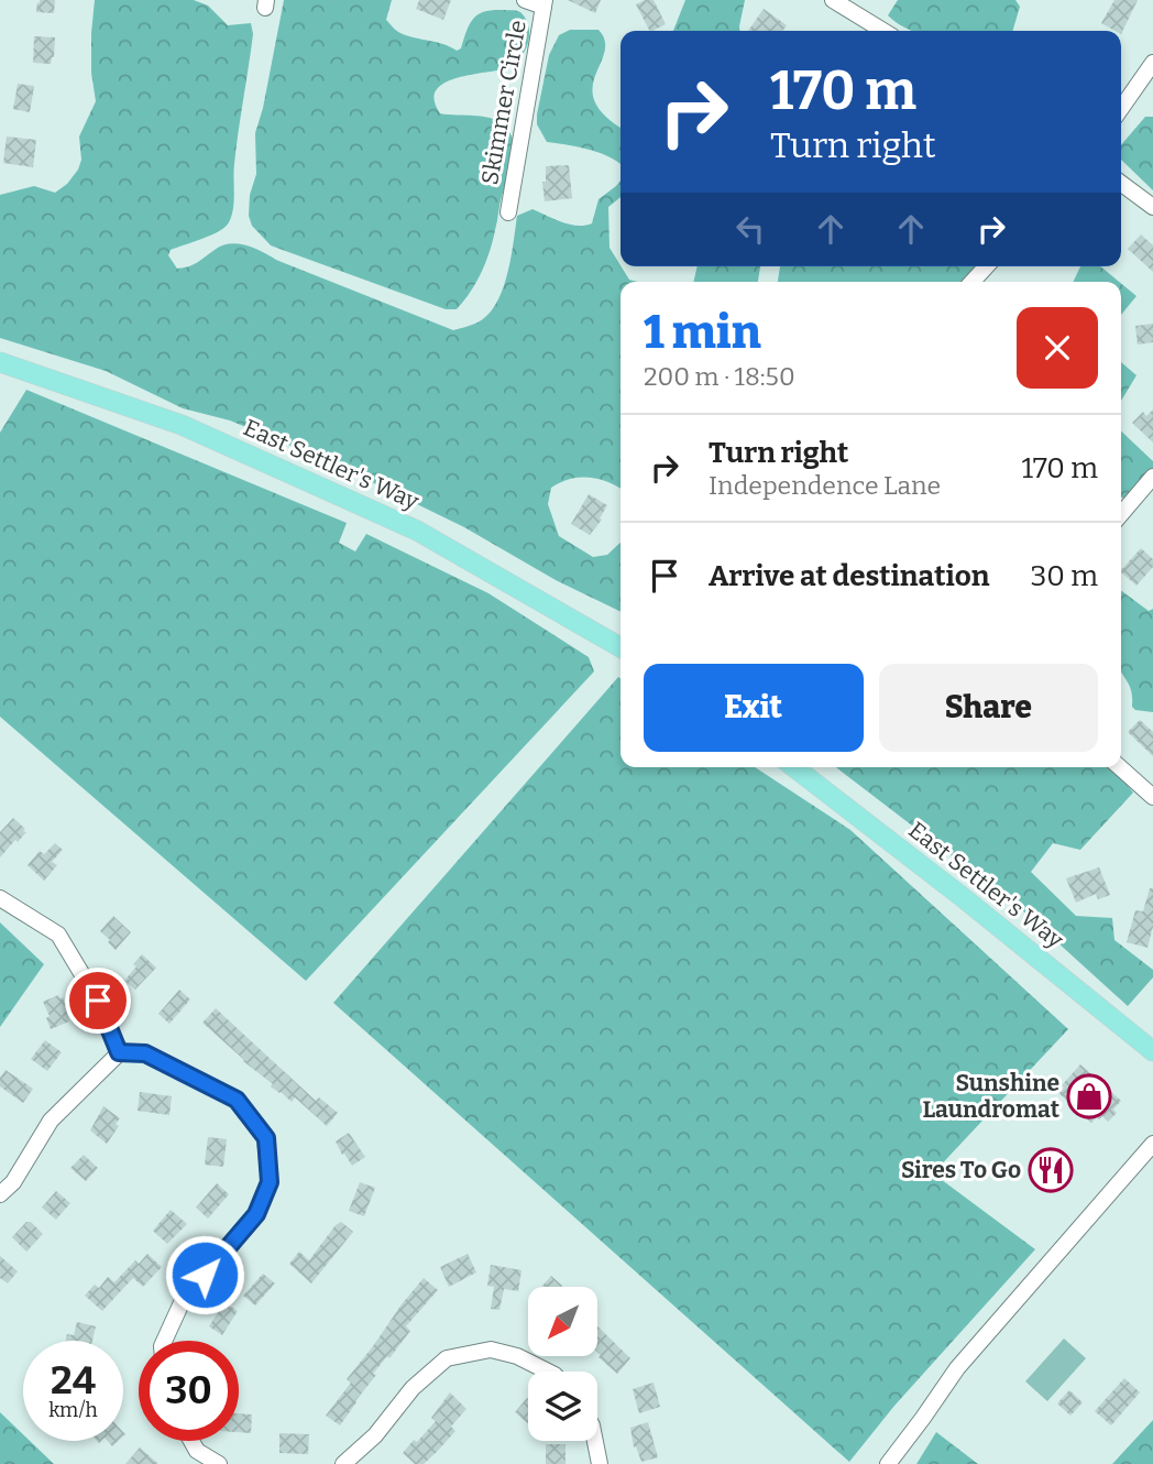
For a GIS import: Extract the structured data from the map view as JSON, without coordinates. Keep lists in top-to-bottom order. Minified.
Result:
{"streets":{"main road":["East Settler's Way"],"street":["Skimmer Circle"]},"places":{"shop":["Sunshine Laundromat"],"restaurant":["Sires To Go"]},"north":"bottom left","page":{"turn":["170 m","Turn right"],"heading":["1 min","200 m · 18:50"],"list":[{"name":"Turn right","note":"Independence Lane","value":"170 m"},{"name":"Arrive at destination","value":"30 m"}],"buttons":["Exit","Share"],"speed":"24 km/h","limit":"30"}}
